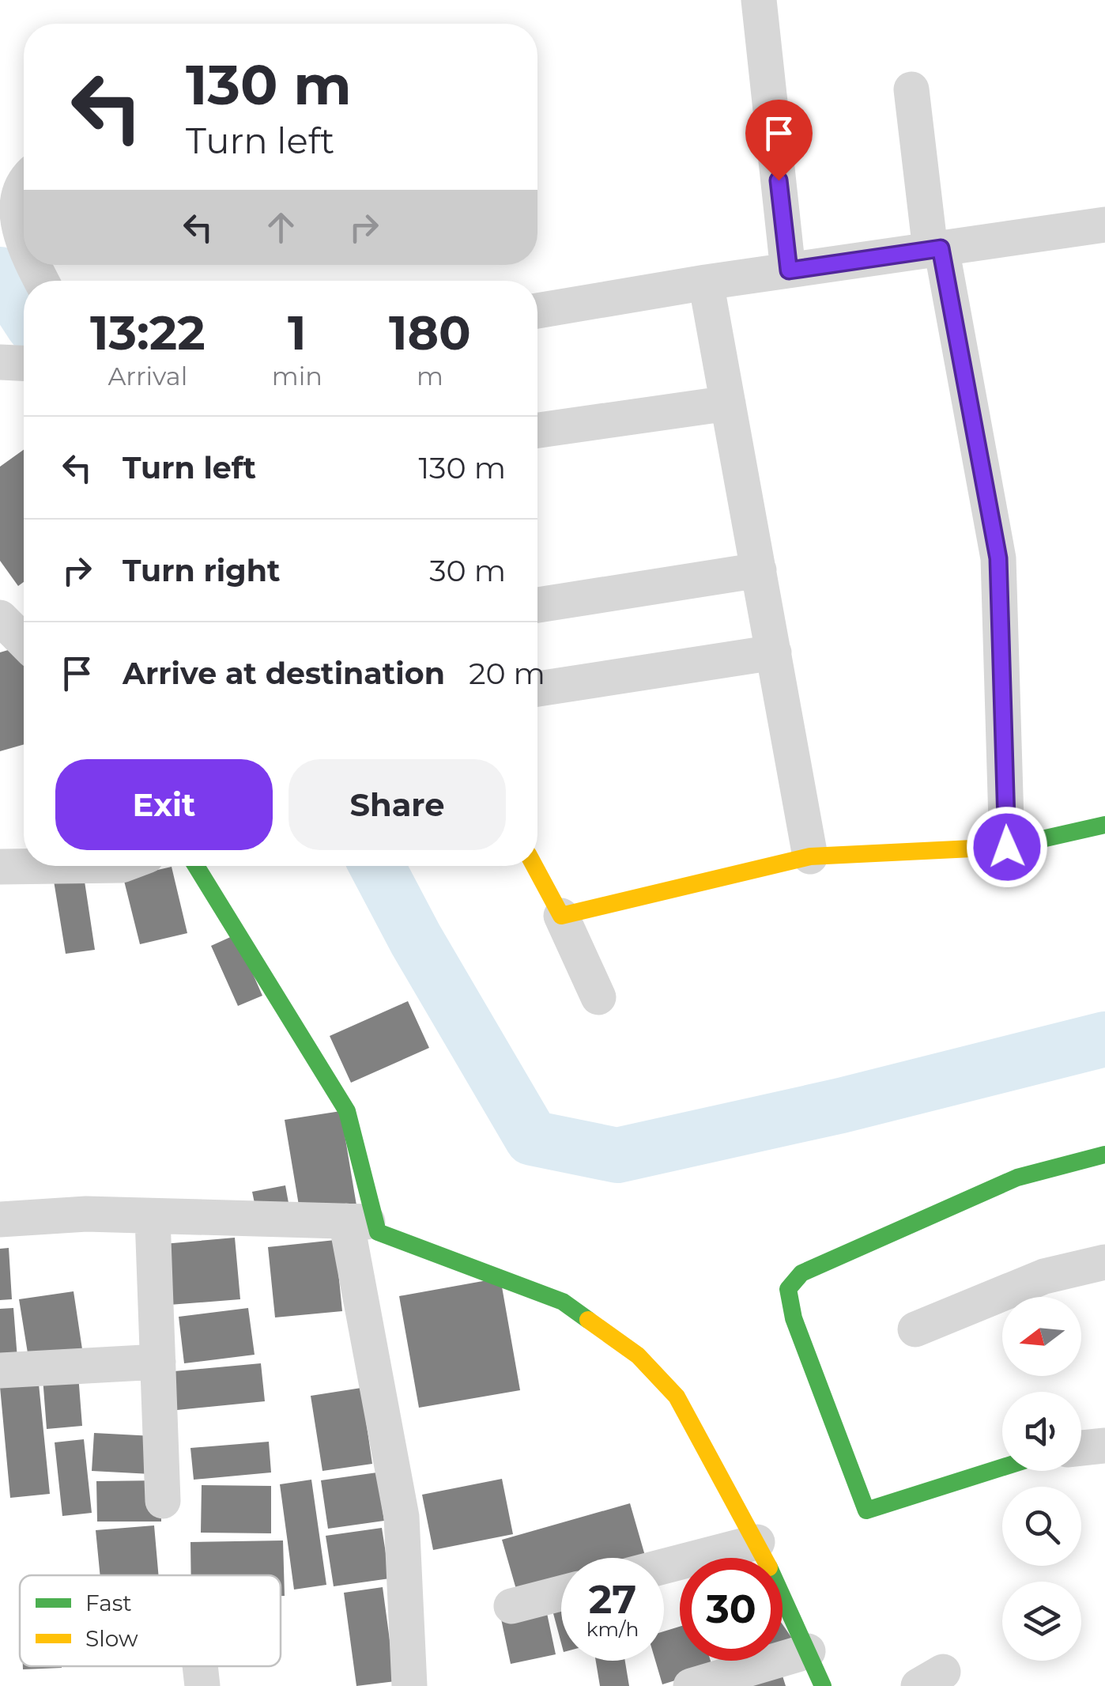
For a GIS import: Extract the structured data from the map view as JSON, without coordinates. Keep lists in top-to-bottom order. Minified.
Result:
{"legend":["Fast","Slow"],"north":"left","page":{"turn":["130 m","Turn left"],"eta":["13:22","Arrival","1","min","180","m"],"list":[{"name":"Turn left","value":"130 m"},{"name":"Turn right","value":"30 m"},{"name":"Arrive at destination","value":"20 m"}],"buttons":["Exit","Share"],"speed":"27 km/h","limit":"30"}}
